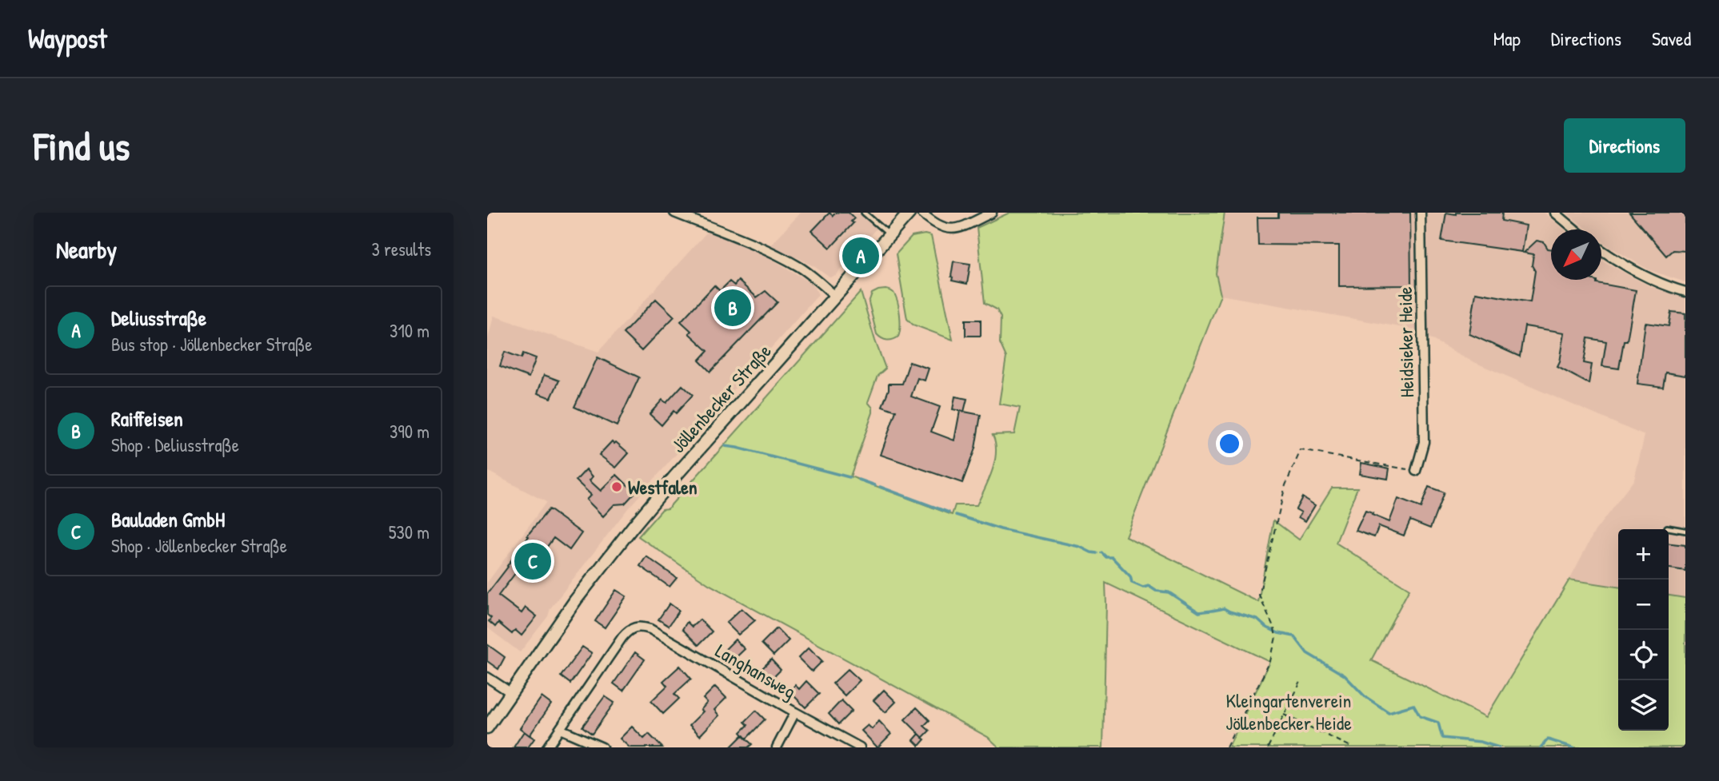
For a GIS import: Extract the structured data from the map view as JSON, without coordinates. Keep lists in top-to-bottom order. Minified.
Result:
{"streets":{"main road":["Jöllenbecker Straße"],"street":["Heidsieker Heide","Langhansweg"]},"parks":["Kleingartenverein Jöllenbecker Heide"],"places":["Westfalen"],"north":"bottom left","page":{"header":"Waypost","nav":["Map","Directions","Saved"],"buttons":"Directions","title":"Find us","heading":["Nearby","3 results"],"pins":["A","B","C"],"list":[{"mark":"A","name":"Deliusstraße","note":"Bus stop · Jöllenbecker Straße","value":"310 m"},{"mark":"B","name":"Raiffeisen","note":"Shop · Deliusstraße","value":"390 m"},{"mark":"C","name":"Bauladen GmbH","note":"Shop · Jöllenbecker Straße","value":"530 m"}],"map_buttons":["+","−"]}}
